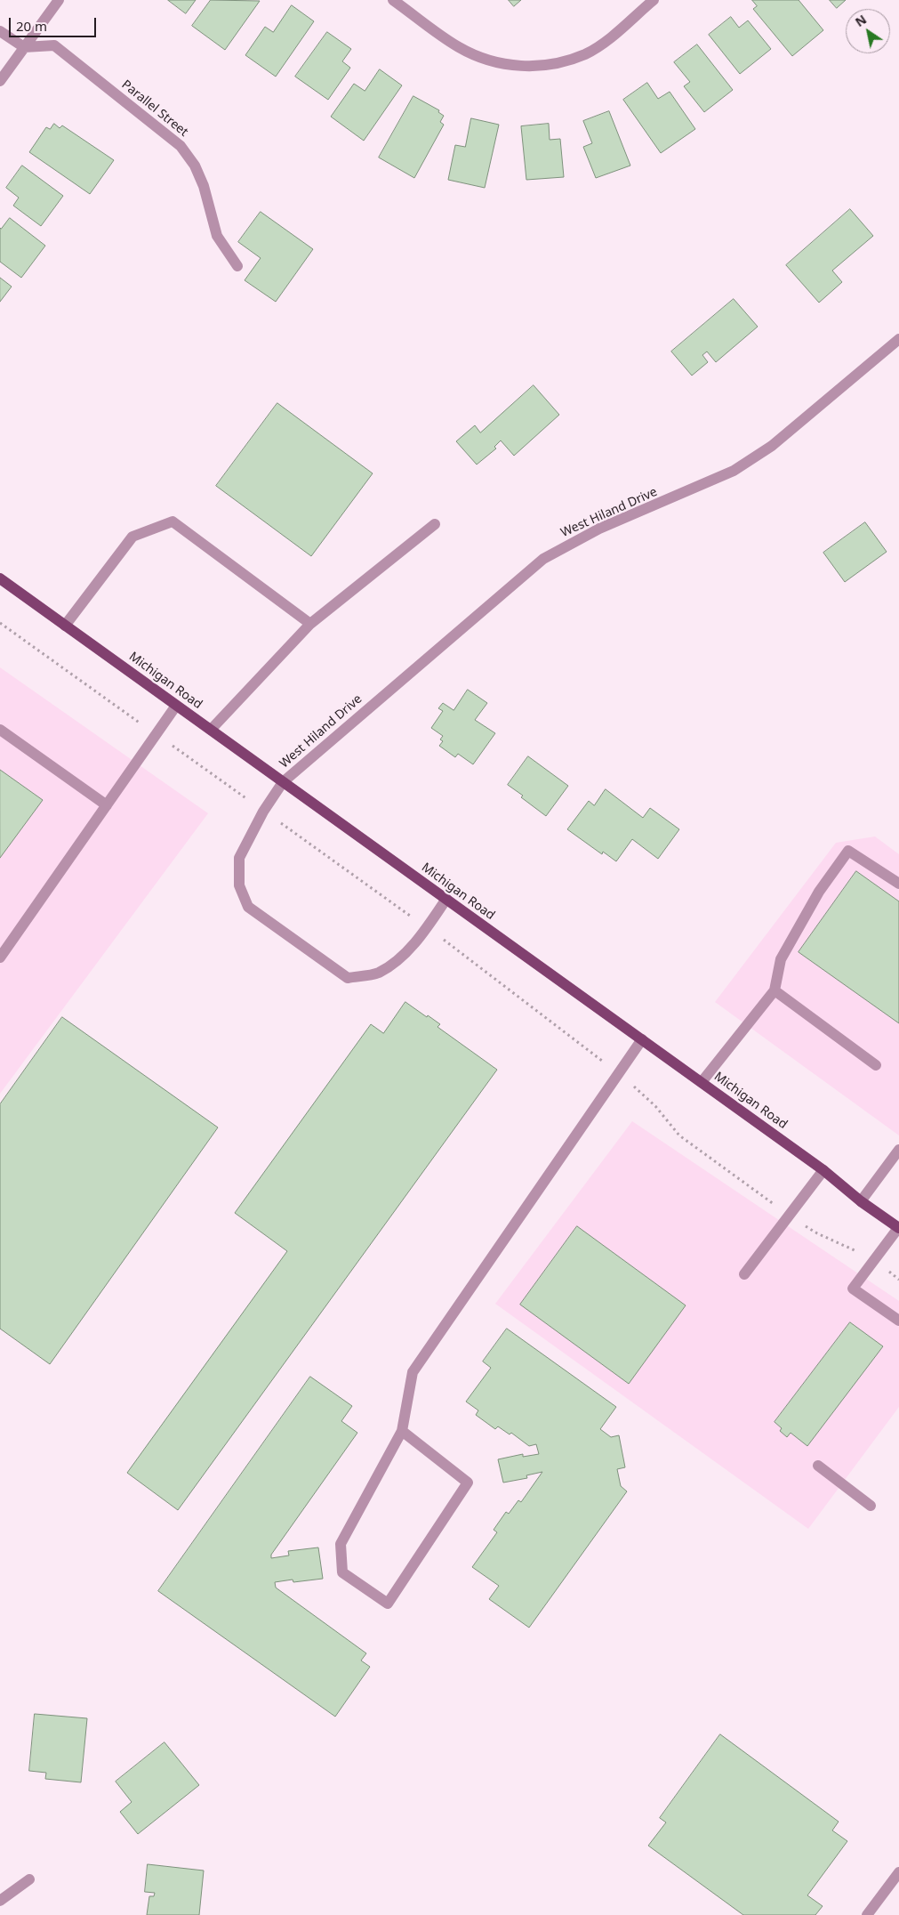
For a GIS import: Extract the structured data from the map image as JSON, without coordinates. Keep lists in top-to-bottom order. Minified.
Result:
{"streets":{"main road":["Michigan Road"],"street":["Parallel Street","West Hiland Drive"]},"crossings":[["West Hiland Drive","Michigan Road"]],"scale_bar":"20 m","north":"top left"}
